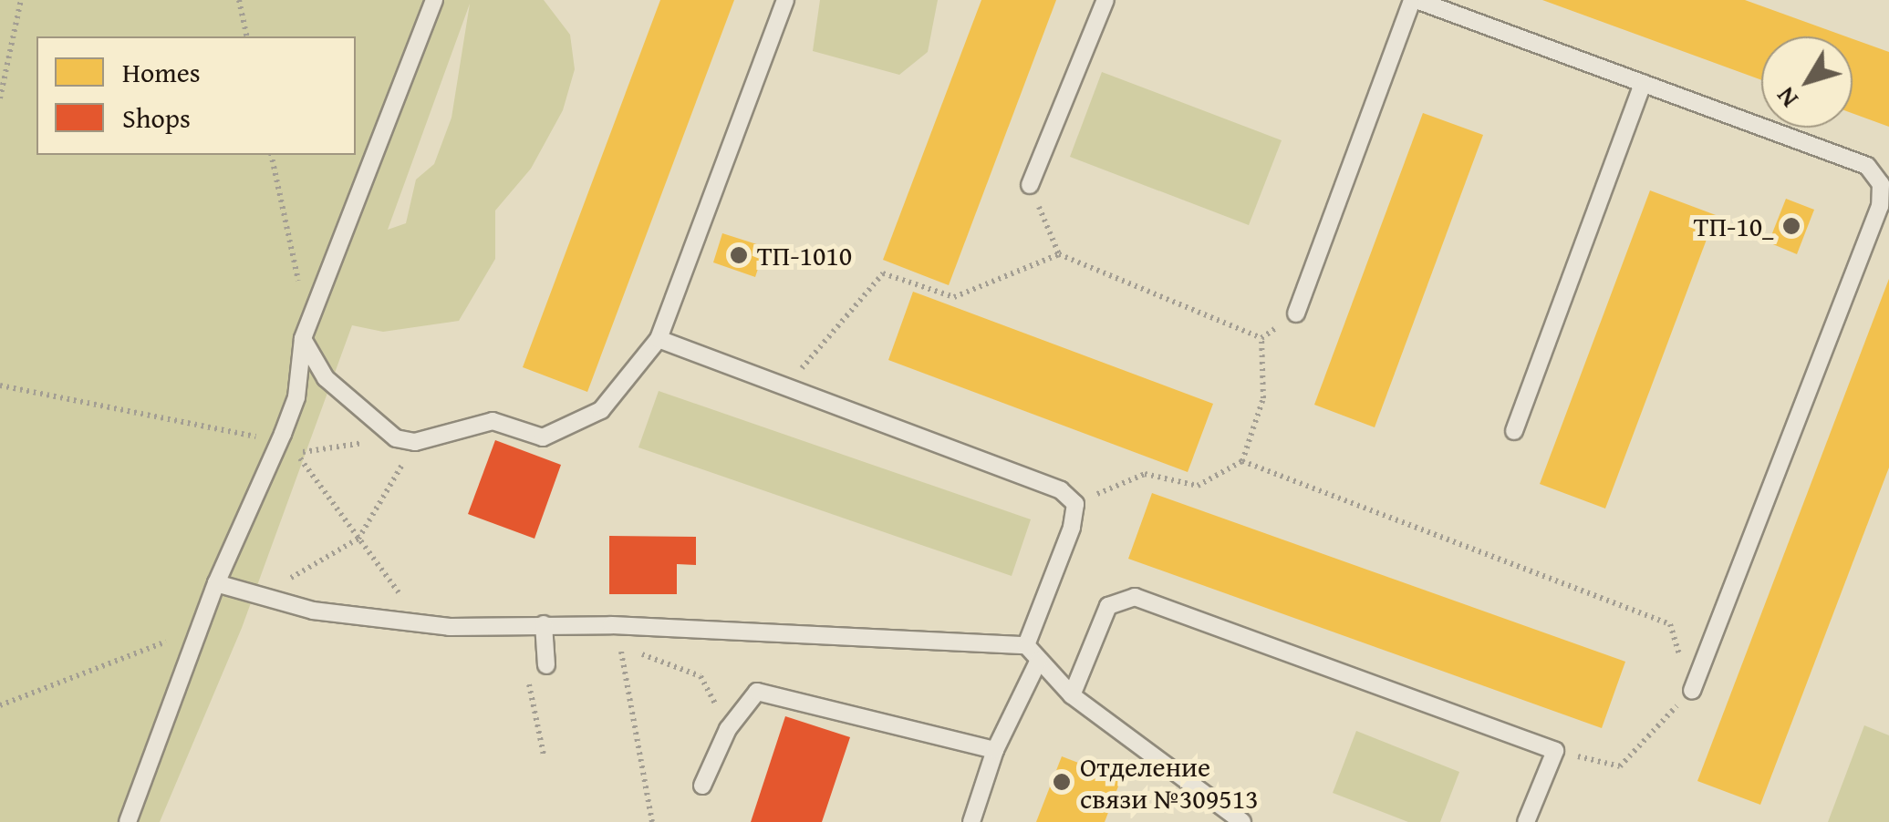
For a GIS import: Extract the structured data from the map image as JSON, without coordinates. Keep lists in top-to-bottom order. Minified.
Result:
{"places":["ТП-10_","ТП-1010","Отделение связи №309513"],"legend":["Homes","Shops"],"north":"bottom left"}
